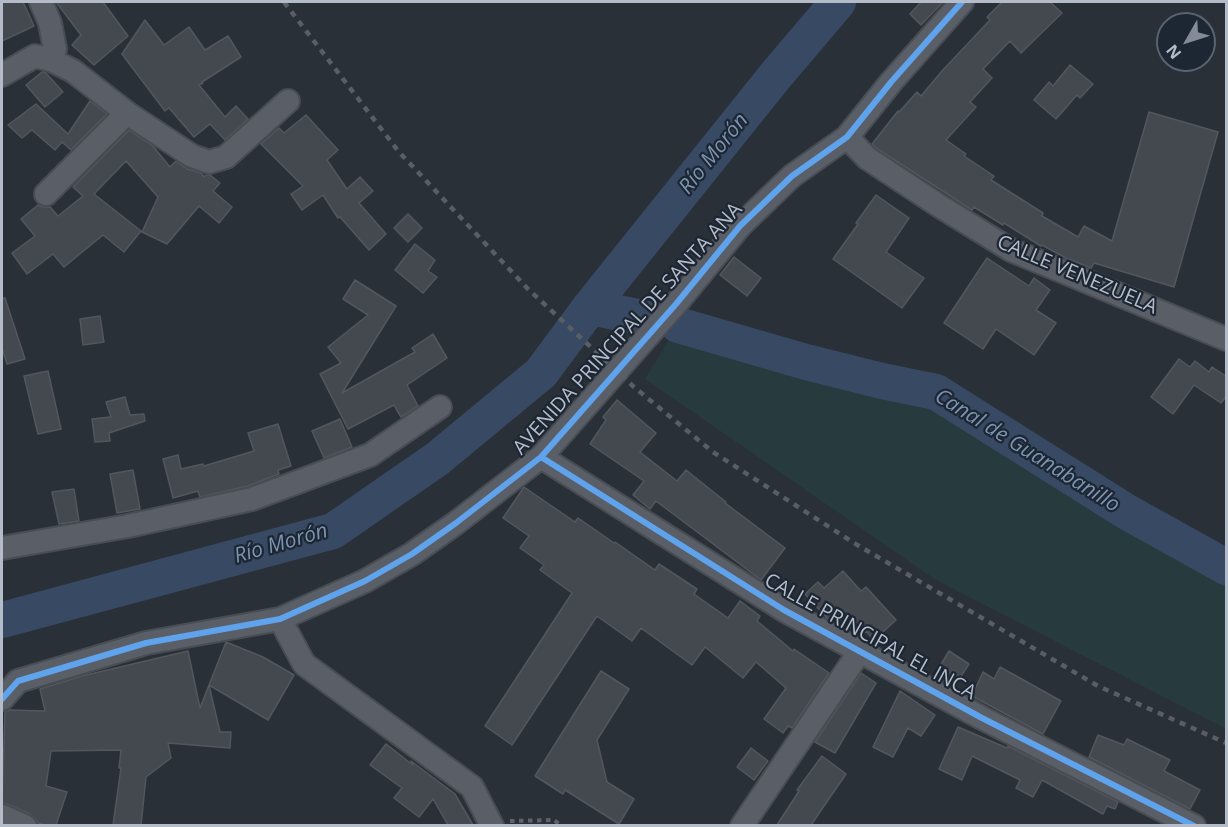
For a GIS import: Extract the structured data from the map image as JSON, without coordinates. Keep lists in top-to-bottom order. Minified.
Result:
{"streets":{"street":["CALLE VENEZUELA","AVENIDA PRINCIPAL DE SANTA ANA","CALLE PRINCIPAL EL INCA"]},"crossings":[["CALLE VENEZUELA","AVENIDA PRINCIPAL DE SANTA ANA"],["AVENIDA PRINCIPAL DE SANTA ANA","CALLE PRINCIPAL EL INCA"]],"water":["Río Morón","Canal de Guanabanillo"],"north":"bottom left"}
